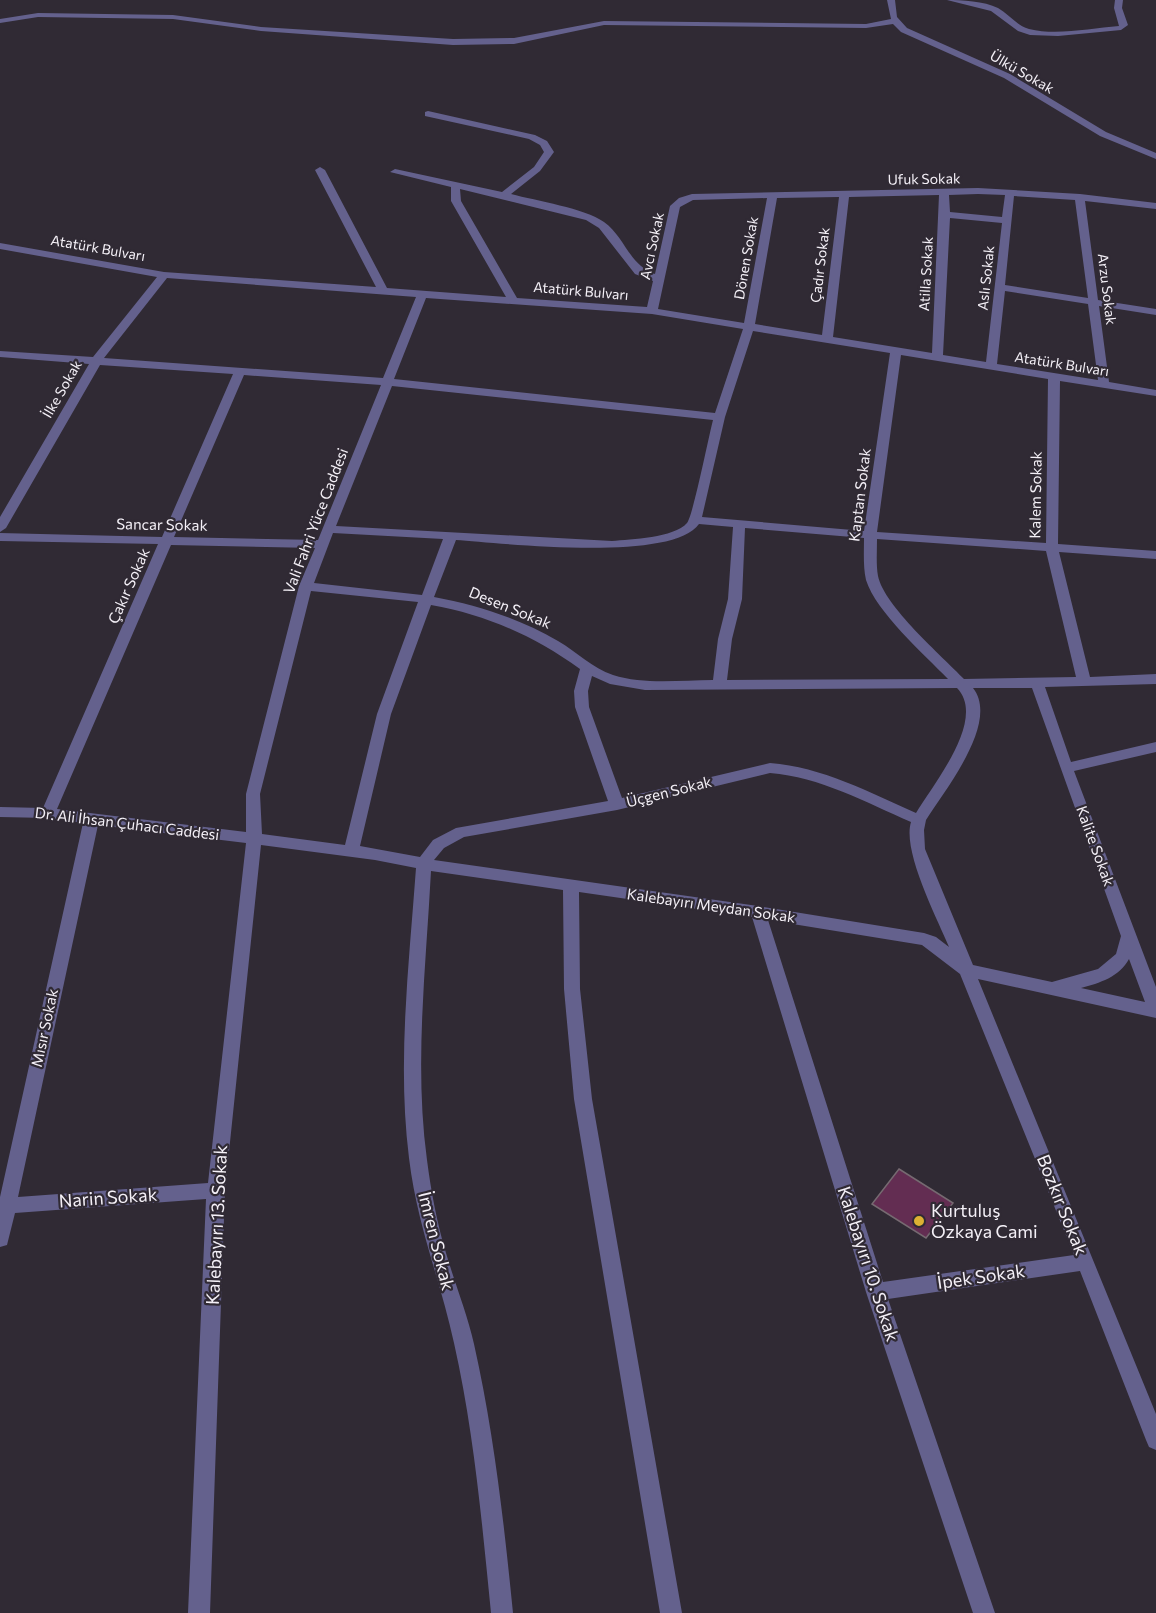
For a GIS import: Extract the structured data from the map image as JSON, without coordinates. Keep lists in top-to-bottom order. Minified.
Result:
{"streets":{"street":["Ülkü Sokak","Ufuk Sokak","Avcı Sokak","Atatürk Bulvarı","Dönen Sokak","Çadır Sokak","Atilla Sokak","Aslı Sokak","Arzu Sokak","İlke Sokak","Kaptan Sokak","Kalem Sokak","Vali Fahri Yüce Caddesi","Sancar Sokak","Çakır Sokak","Desen Sokak","Üçgen Sokak","Dr. Ali İhsan Çuhacı Caddesi","Kalite Sokak","Kalebayırı Meydan Sokak","Mısır Sokak","Narin Sokak","Bozkır Sokak","Kalebayırı 13. Sokak","İmren Sokak","Kalebayırı 10. Sokak","İpek Sokak"]},"crossings":[["Ufuk Sokak","Avcı Sokak"],["Ufuk Sokak","Dönen Sokak"],["Ufuk Sokak","Çadır Sokak"],["Ufuk Sokak","Atilla Sokak"],["Ufuk Sokak","Aslı Sokak"],["Ufuk Sokak","Arzu Sokak"],["Avcı Sokak","Atatürk Bulvarı"],["Atatürk Bulvarı","Dönen Sokak"],["Atatürk Bulvarı","Çadır Sokak"],["Atatürk Bulvarı","Atilla Sokak"],["Atatürk Bulvarı","Aslı Sokak"],["Atatürk Bulvarı","Arzu Sokak"],["Atatürk Bulvarı","İlke Sokak"],["Atatürk Bulvarı","Kaptan Sokak"],["Atatürk Bulvarı","Kalem Sokak"],["Atatürk Bulvarı","Vali Fahri Yüce Caddesi"],["Kaptan Sokak","Desen Sokak"],["Kaptan Sokak","Üçgen Sokak"],["Kaptan Sokak","Bozkır Sokak"],["Kalem Sokak","Desen Sokak"],["Vali Fahri Yüce Caddesi","Sancar Sokak"],["Vali Fahri Yüce Caddesi","Desen Sokak"],["Vali Fahri Yüce Caddesi","Dr. Ali İhsan Çuhacı Caddesi"],["Vali Fahri Yüce Caddesi","Kalebayırı Meydan Sokak"],["Vali Fahri Yüce Caddesi","Kalebayırı 13. Sokak"],["Sancar Sokak","Çakır Sokak"],["Çakır Sokak","Dr. Ali İhsan Çuhacı Caddesi"],["Desen Sokak","Kalite Sokak"],["Üçgen Sokak","Kalebayırı Meydan Sokak"],["Üçgen Sokak","Bozkır Sokak"],["Üçgen Sokak","İmren Sokak"],["Dr. Ali İhsan Çuhacı Caddesi","Kalebayırı Meydan Sokak"],["Dr. Ali İhsan Çuhacı Caddesi","Mısır Sokak"],["Dr. Ali İhsan Çuhacı Caddesi","Kalebayırı 13. Sokak"],["Kalite Sokak","Kalebayırı Meydan Sokak"],["Kalebayırı Meydan Sokak","Bozkır Sokak"],["Kalebayırı Meydan Sokak","Kalebayırı 13. Sokak"],["Kalebayırı Meydan Sokak","İmren Sokak"],["Kalebayırı Meydan Sokak","Kalebayırı 10. Sokak"],["Mısır Sokak","Narin Sokak"],["Narin Sokak","Kalebayırı 13. Sokak"],["Bozkır Sokak","İpek Sokak"],["Kalebayırı 10. Sokak","İpek Sokak"]],"places":["Kurtuluş Özkaya Cami"]}
